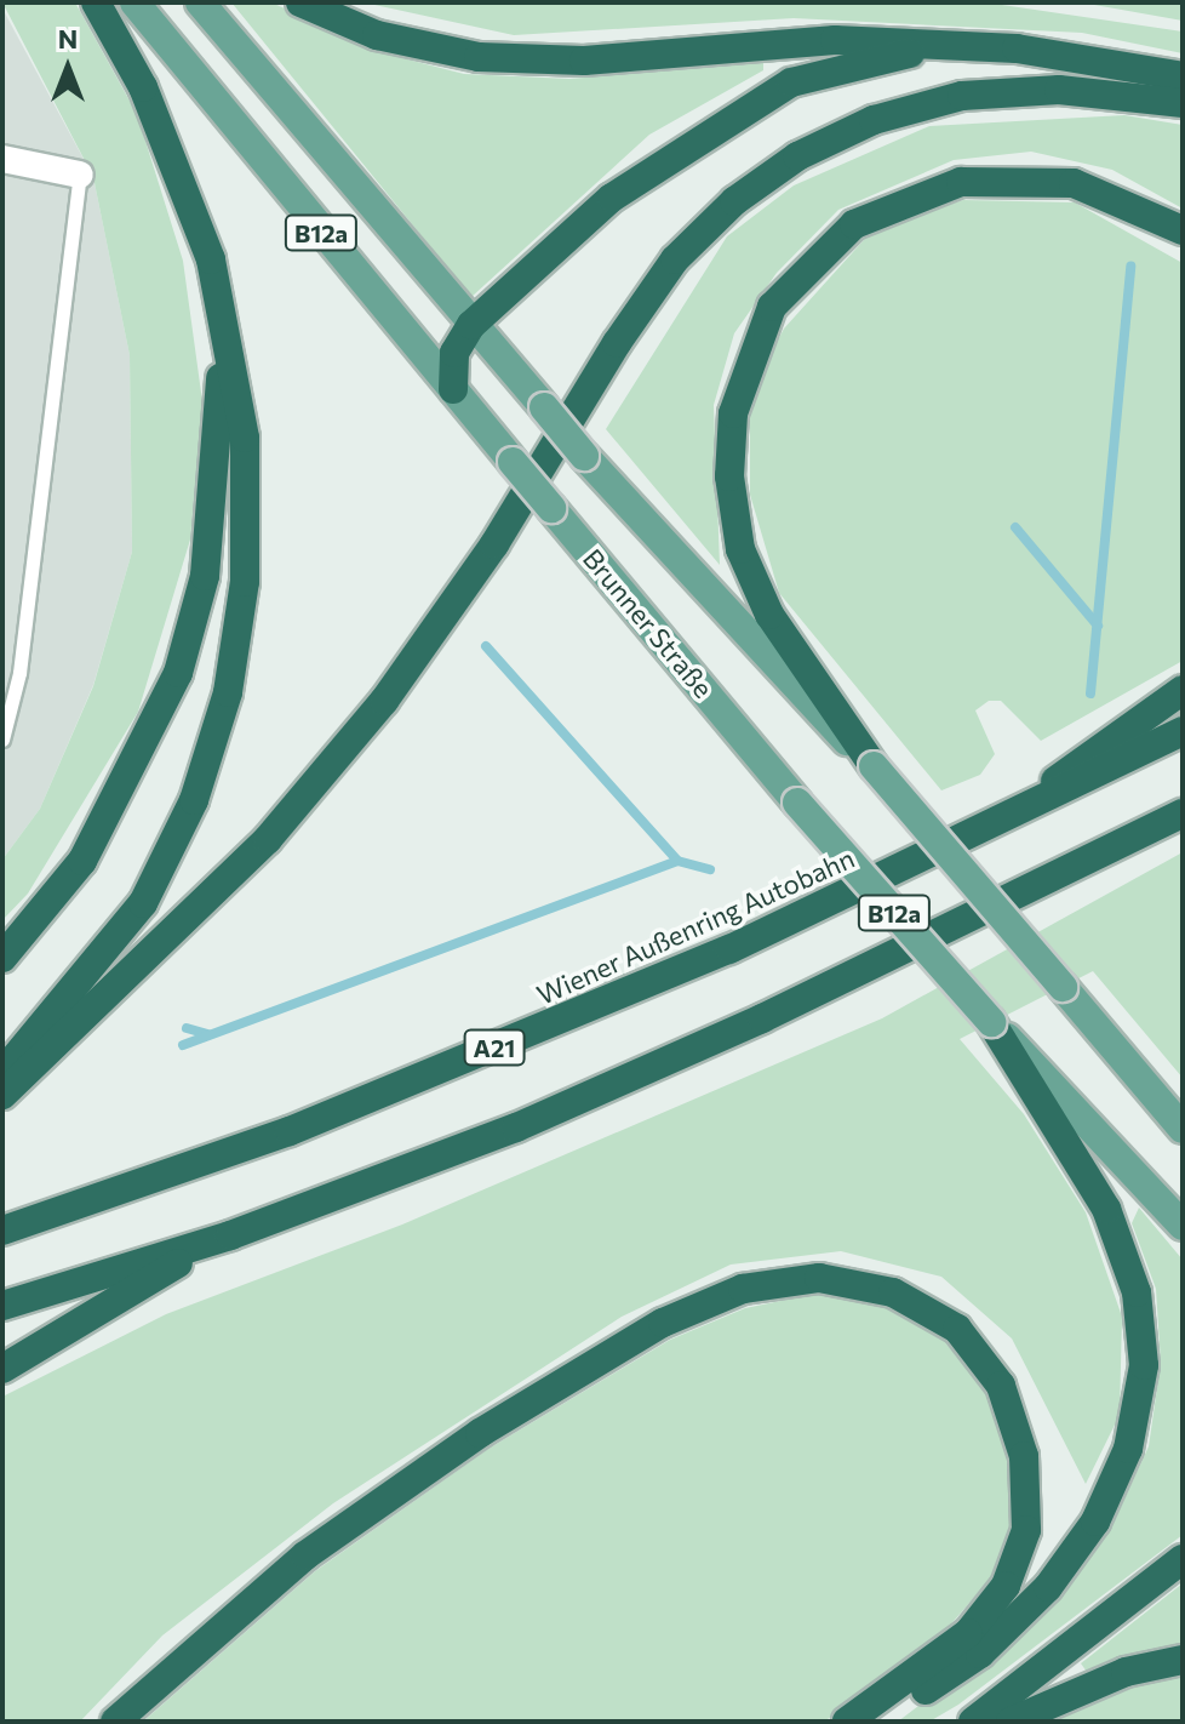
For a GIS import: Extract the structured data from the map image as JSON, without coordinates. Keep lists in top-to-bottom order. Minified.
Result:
{"streets":{"highway":["Wiener Außenring Autobahn","A21"],"main road":["B12a","Brunner Straße"]},"north":"top"}
